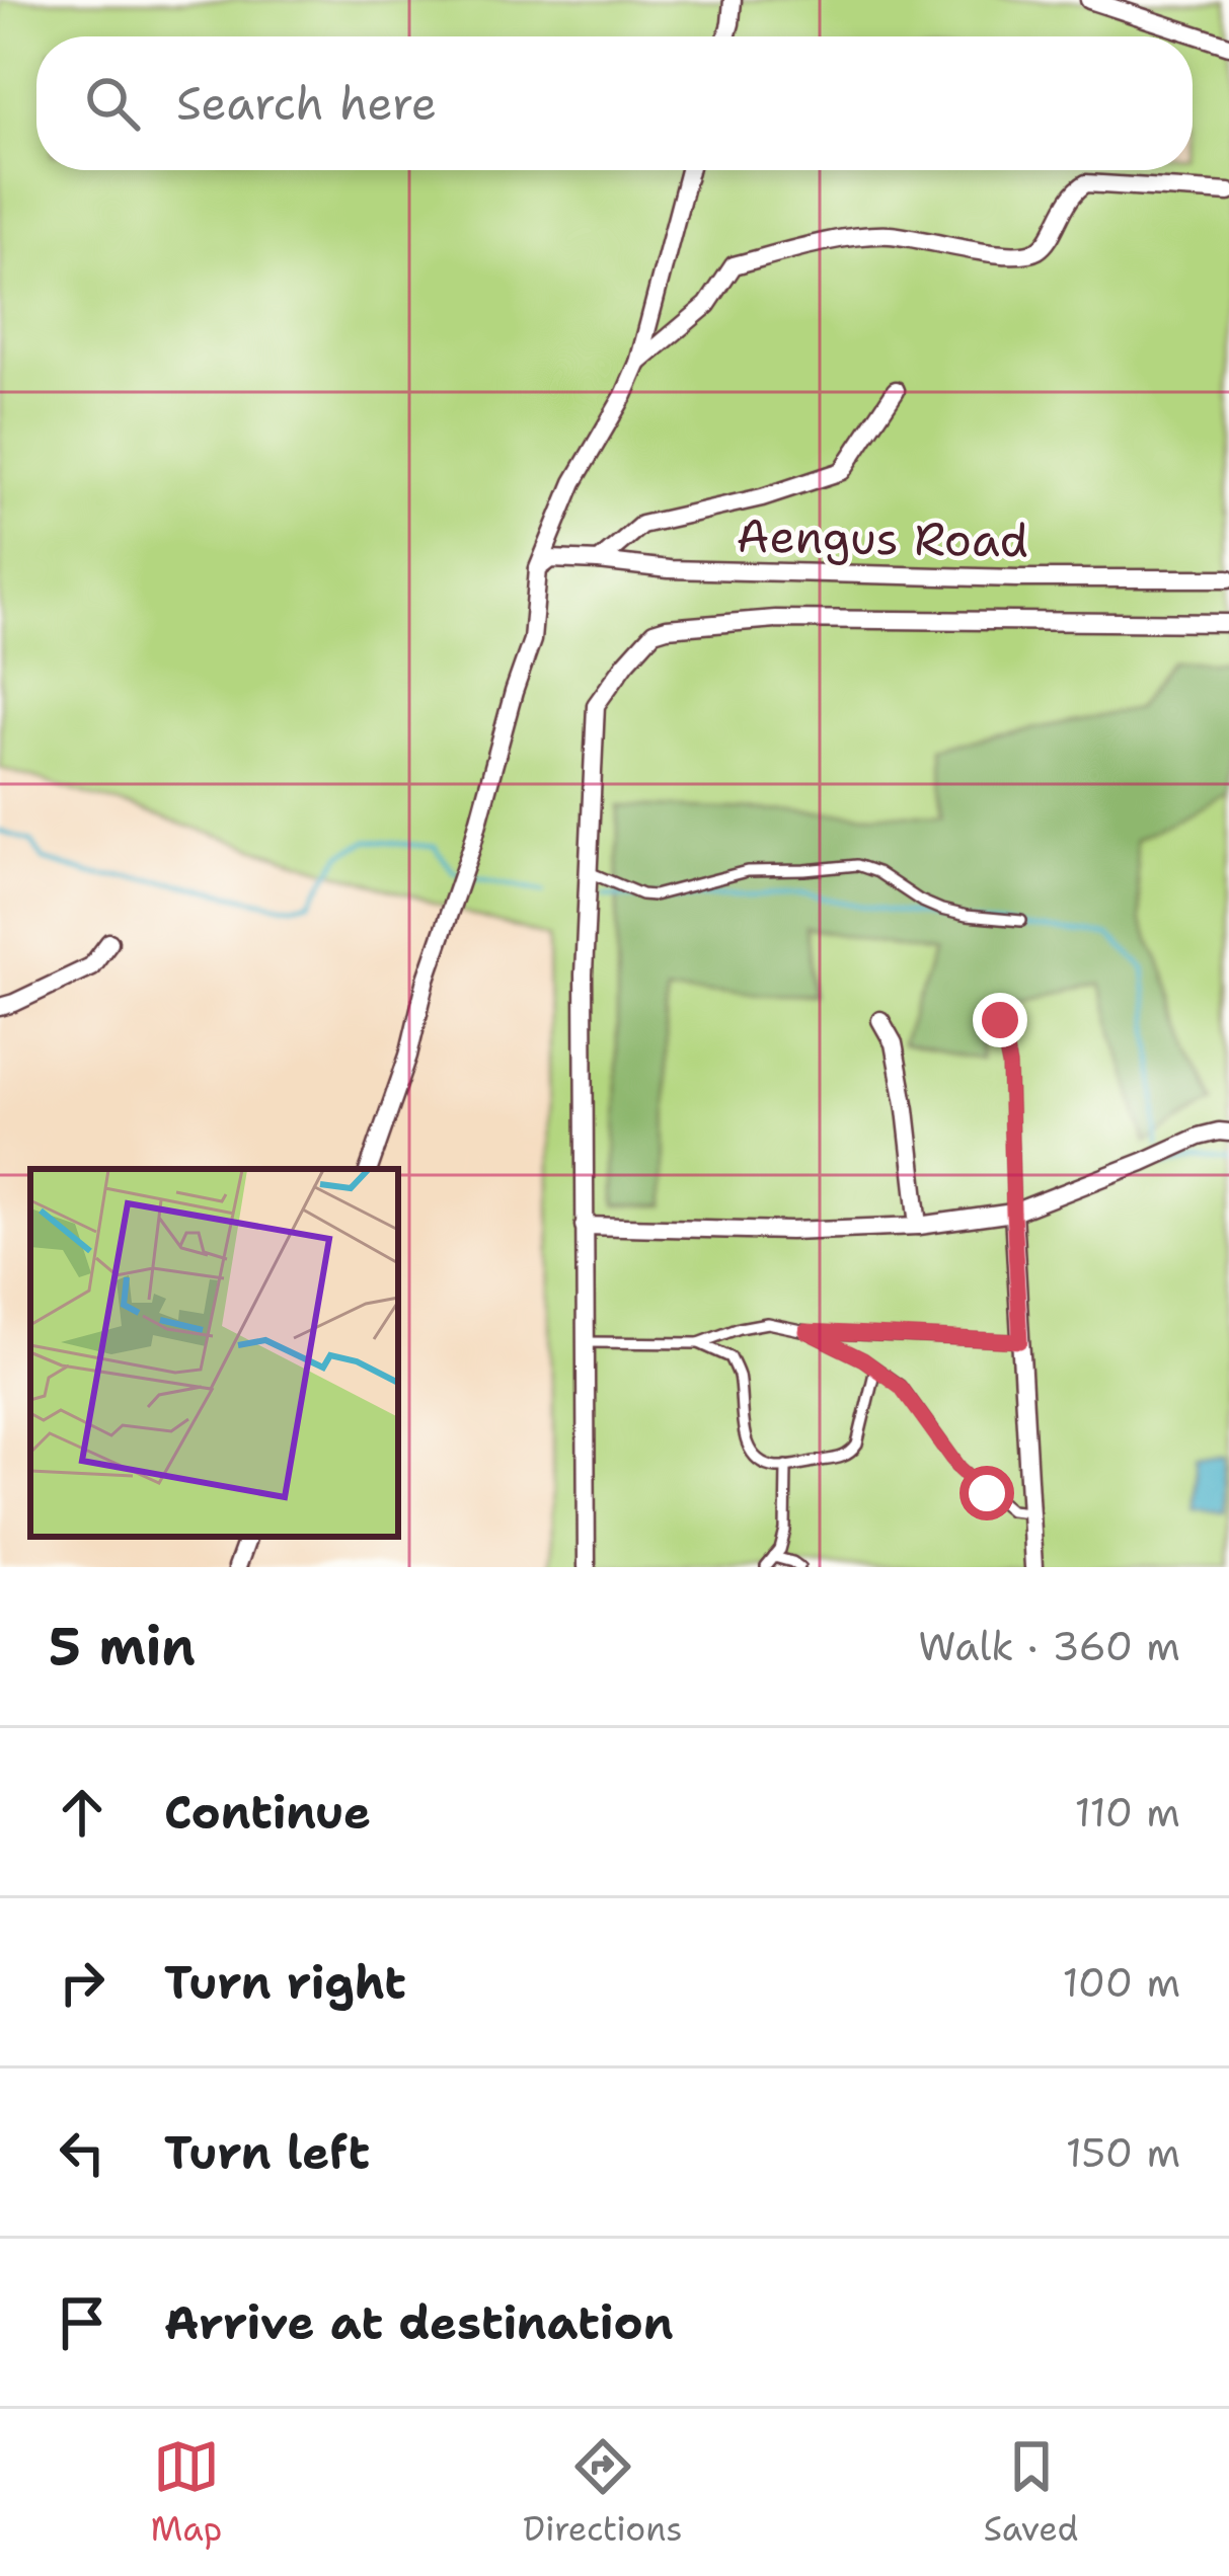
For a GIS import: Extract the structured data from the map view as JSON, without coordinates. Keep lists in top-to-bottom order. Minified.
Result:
{"streets":{"street":["Aengus Road"]},"page":{"search":"Search here","heading":["5 min","Walk · 360 m"],"list":[["Continue","110 m"],["Turn right","100 m"],["Turn left","150 m"],"Arrive at destination"],"nav":["Map","Directions","Saved"]}}
